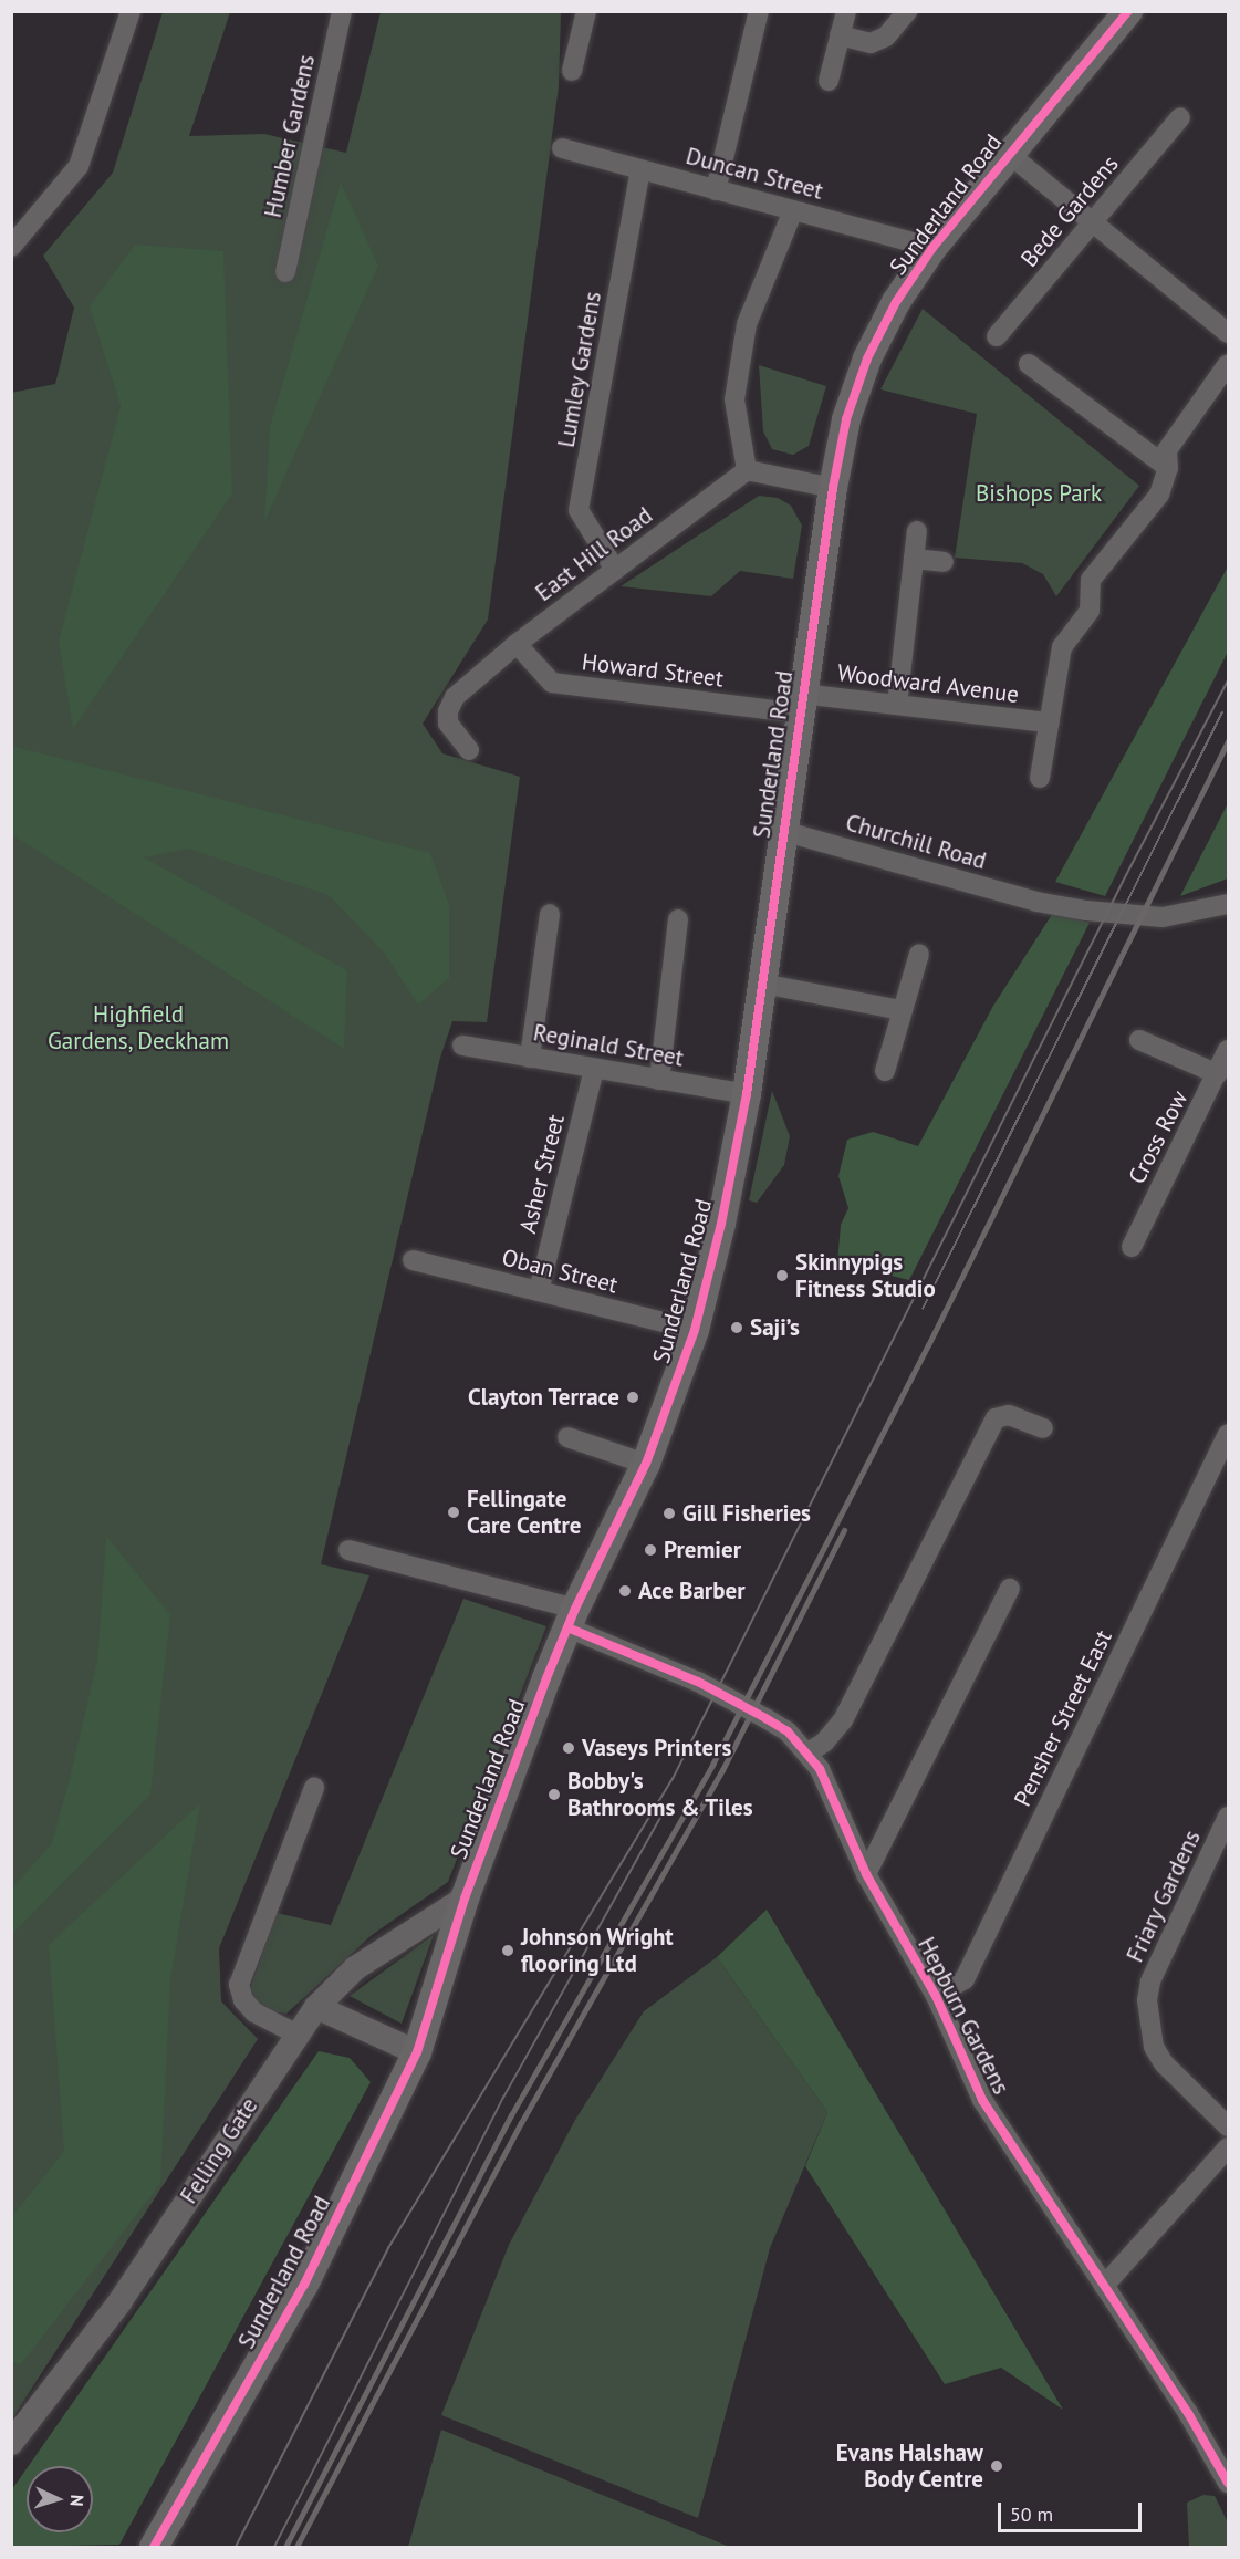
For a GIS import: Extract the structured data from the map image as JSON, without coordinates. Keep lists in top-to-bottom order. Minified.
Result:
{"streets":{"main road":["Sunderland Road"],"street":["Humber Gardens","Duncan Street","Bede Gardens","Lumley Gardens","East Hill Road","Howard Street","Woodward Avenue","Churchill Road","Reginald Street","Cross Row","Asher Street","Oban Street","Pensher Street East","Friary Gardens","Hepburn Gardens","Felling Gate"]},"crossings":[["Duncan Street","Sunderland Road"],["Duncan Street","Lumley Gardens"],["Sunderland Road","Howard Street"],["Sunderland Road","Woodward Avenue"],["Sunderland Road","Churchill Road"],["Sunderland Road","Reginald Street"],["Sunderland Road","Oban Street"],["Sunderland Road","Hepburn Gardens"],["Sunderland Road","Felling Gate"],["Lumley Gardens","East Hill Road"],["East Hill Road","Howard Street"],["Howard Street","Woodward Avenue"],["Reginald Street","Asher Street"],["Asher Street","Oban Street"],["Pensher Street East","Hepburn Gardens"]],"parks":["Bishops Park","Highfield Gardens, Deckham"],"places":["Skinnypigs Fitness Studio","Saji’s","Clayton Terrace","Fellingate Care Centre","Gill Fisheries","Premier","Ace Barber","Vaseys Printers","Bobby's Bathrooms & Tiles","Johnson Wright flooring Ltd","Evans Halshaw Body Centre"],"scale_bar":"50 m","north":"right"}
